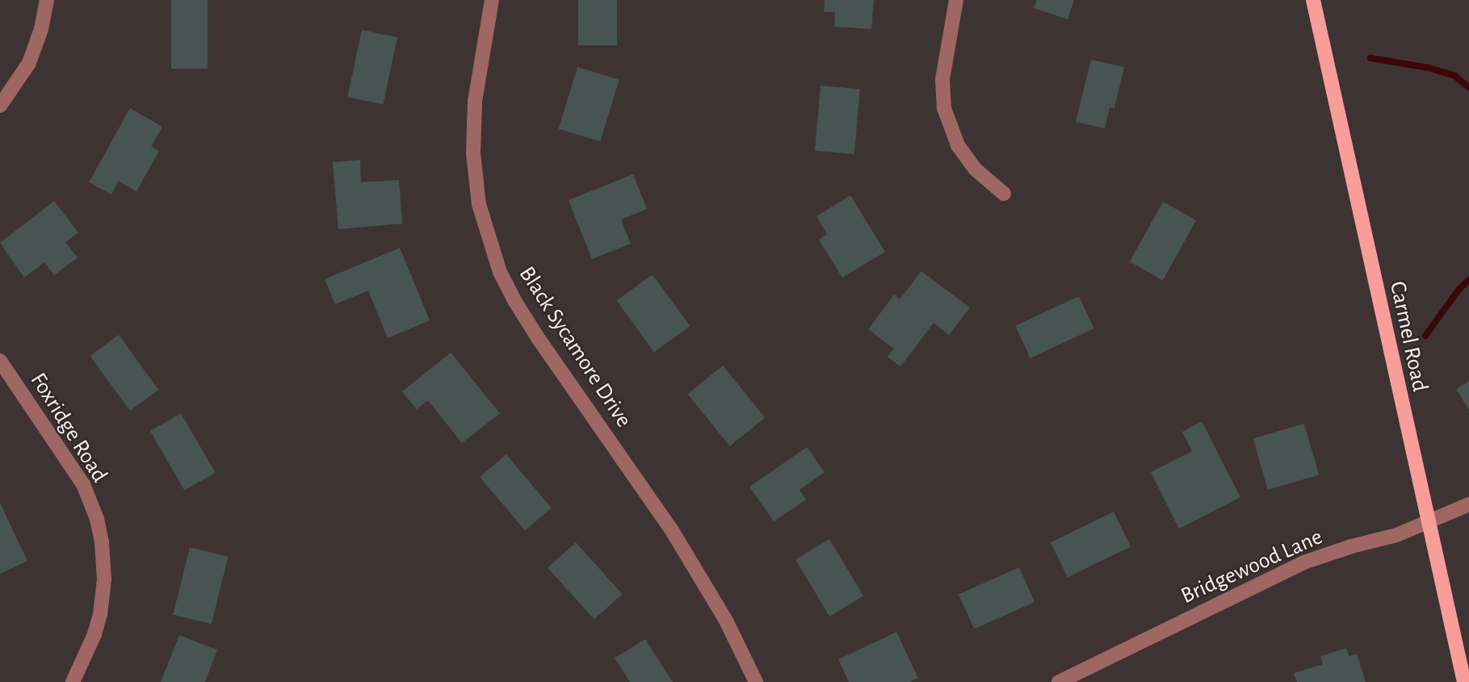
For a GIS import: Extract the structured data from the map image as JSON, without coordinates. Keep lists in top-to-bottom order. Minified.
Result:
{"streets":{"main road":["Carmel Road"],"street":["Black Sycamore Drive","Foxridge Road","Bridgewood Lane"]},"crossings":[["Carmel Road","Bridgewood Lane"]]}
